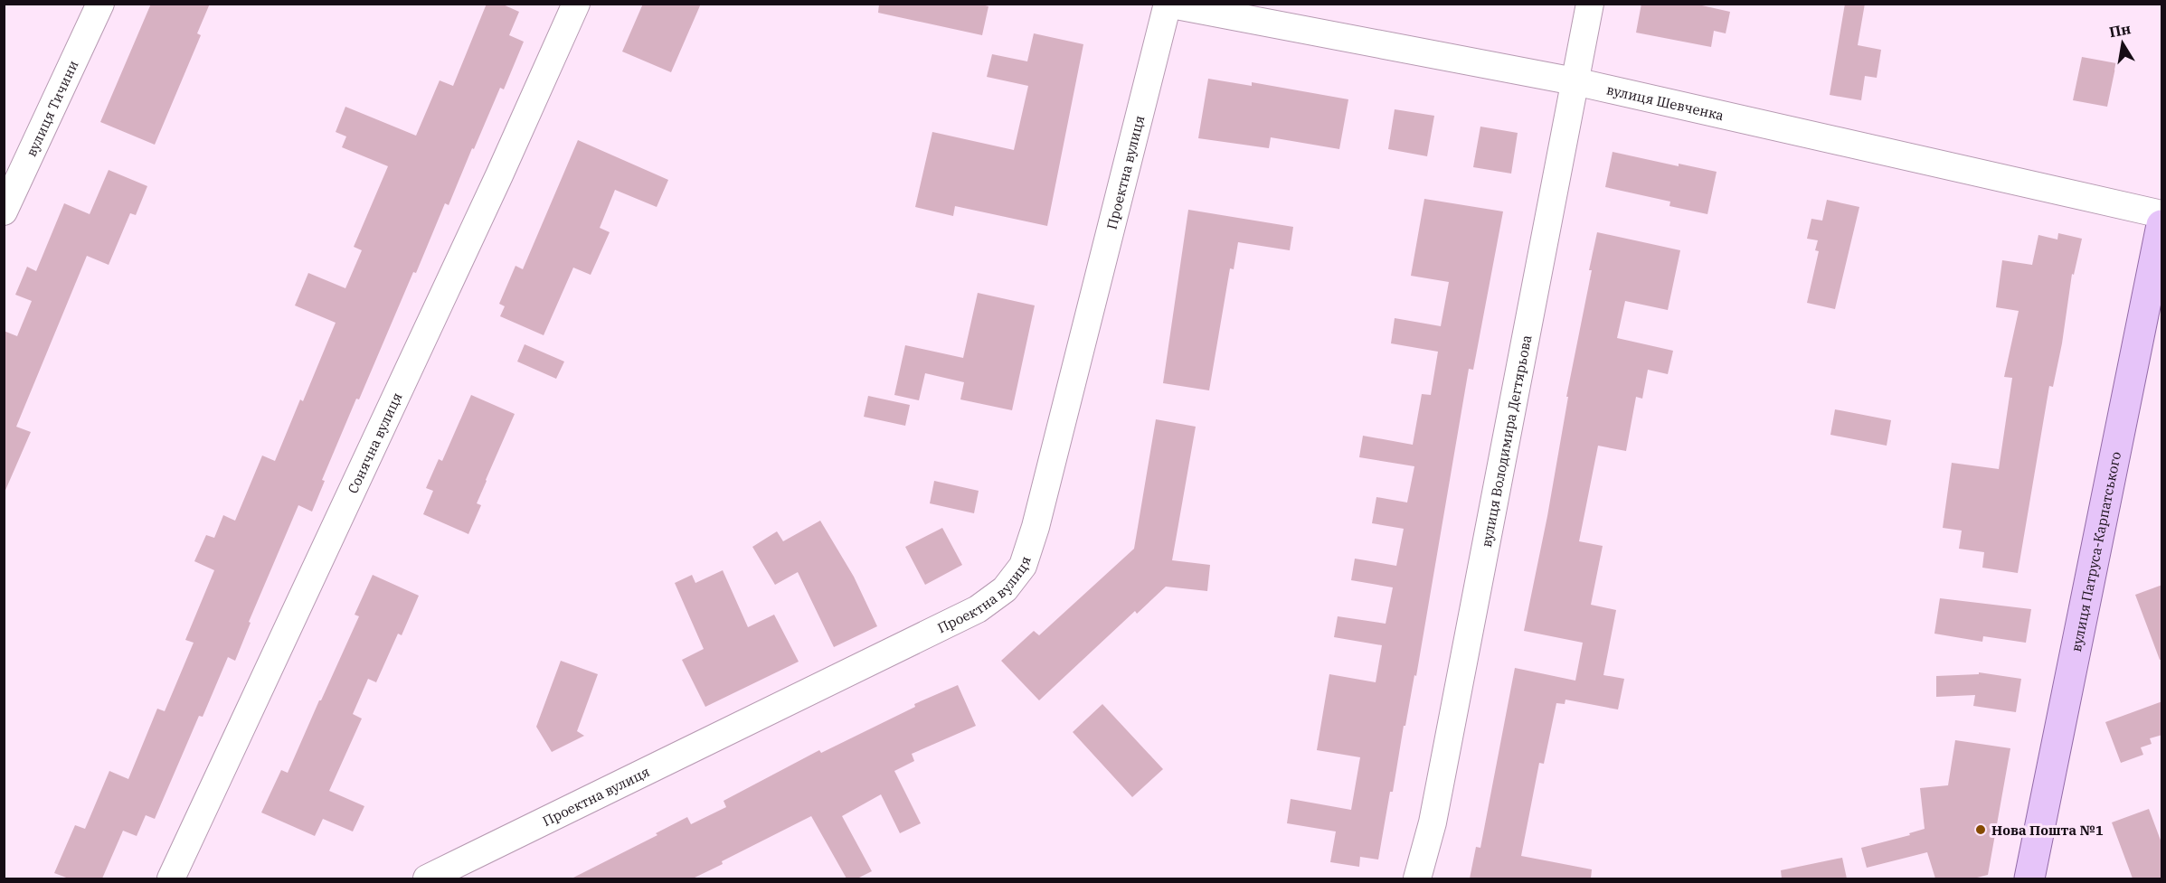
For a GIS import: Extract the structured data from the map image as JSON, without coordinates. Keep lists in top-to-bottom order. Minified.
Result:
{"streets":{"main road":["вулиця Патруса-Карпатського"],"street":["вулиця Шевченка","вулиця Тичини","Проектна вулиця","Сонячна вулиця","вулиця Володимира Дегтярьова"]},"crossings":[["вулиця Шевченка","Проектна вулиця"],["вулиця Шевченка","вулиця Володимира Дегтярьова"]],"places":["Нова Пошта №1"],"north":"top"}
